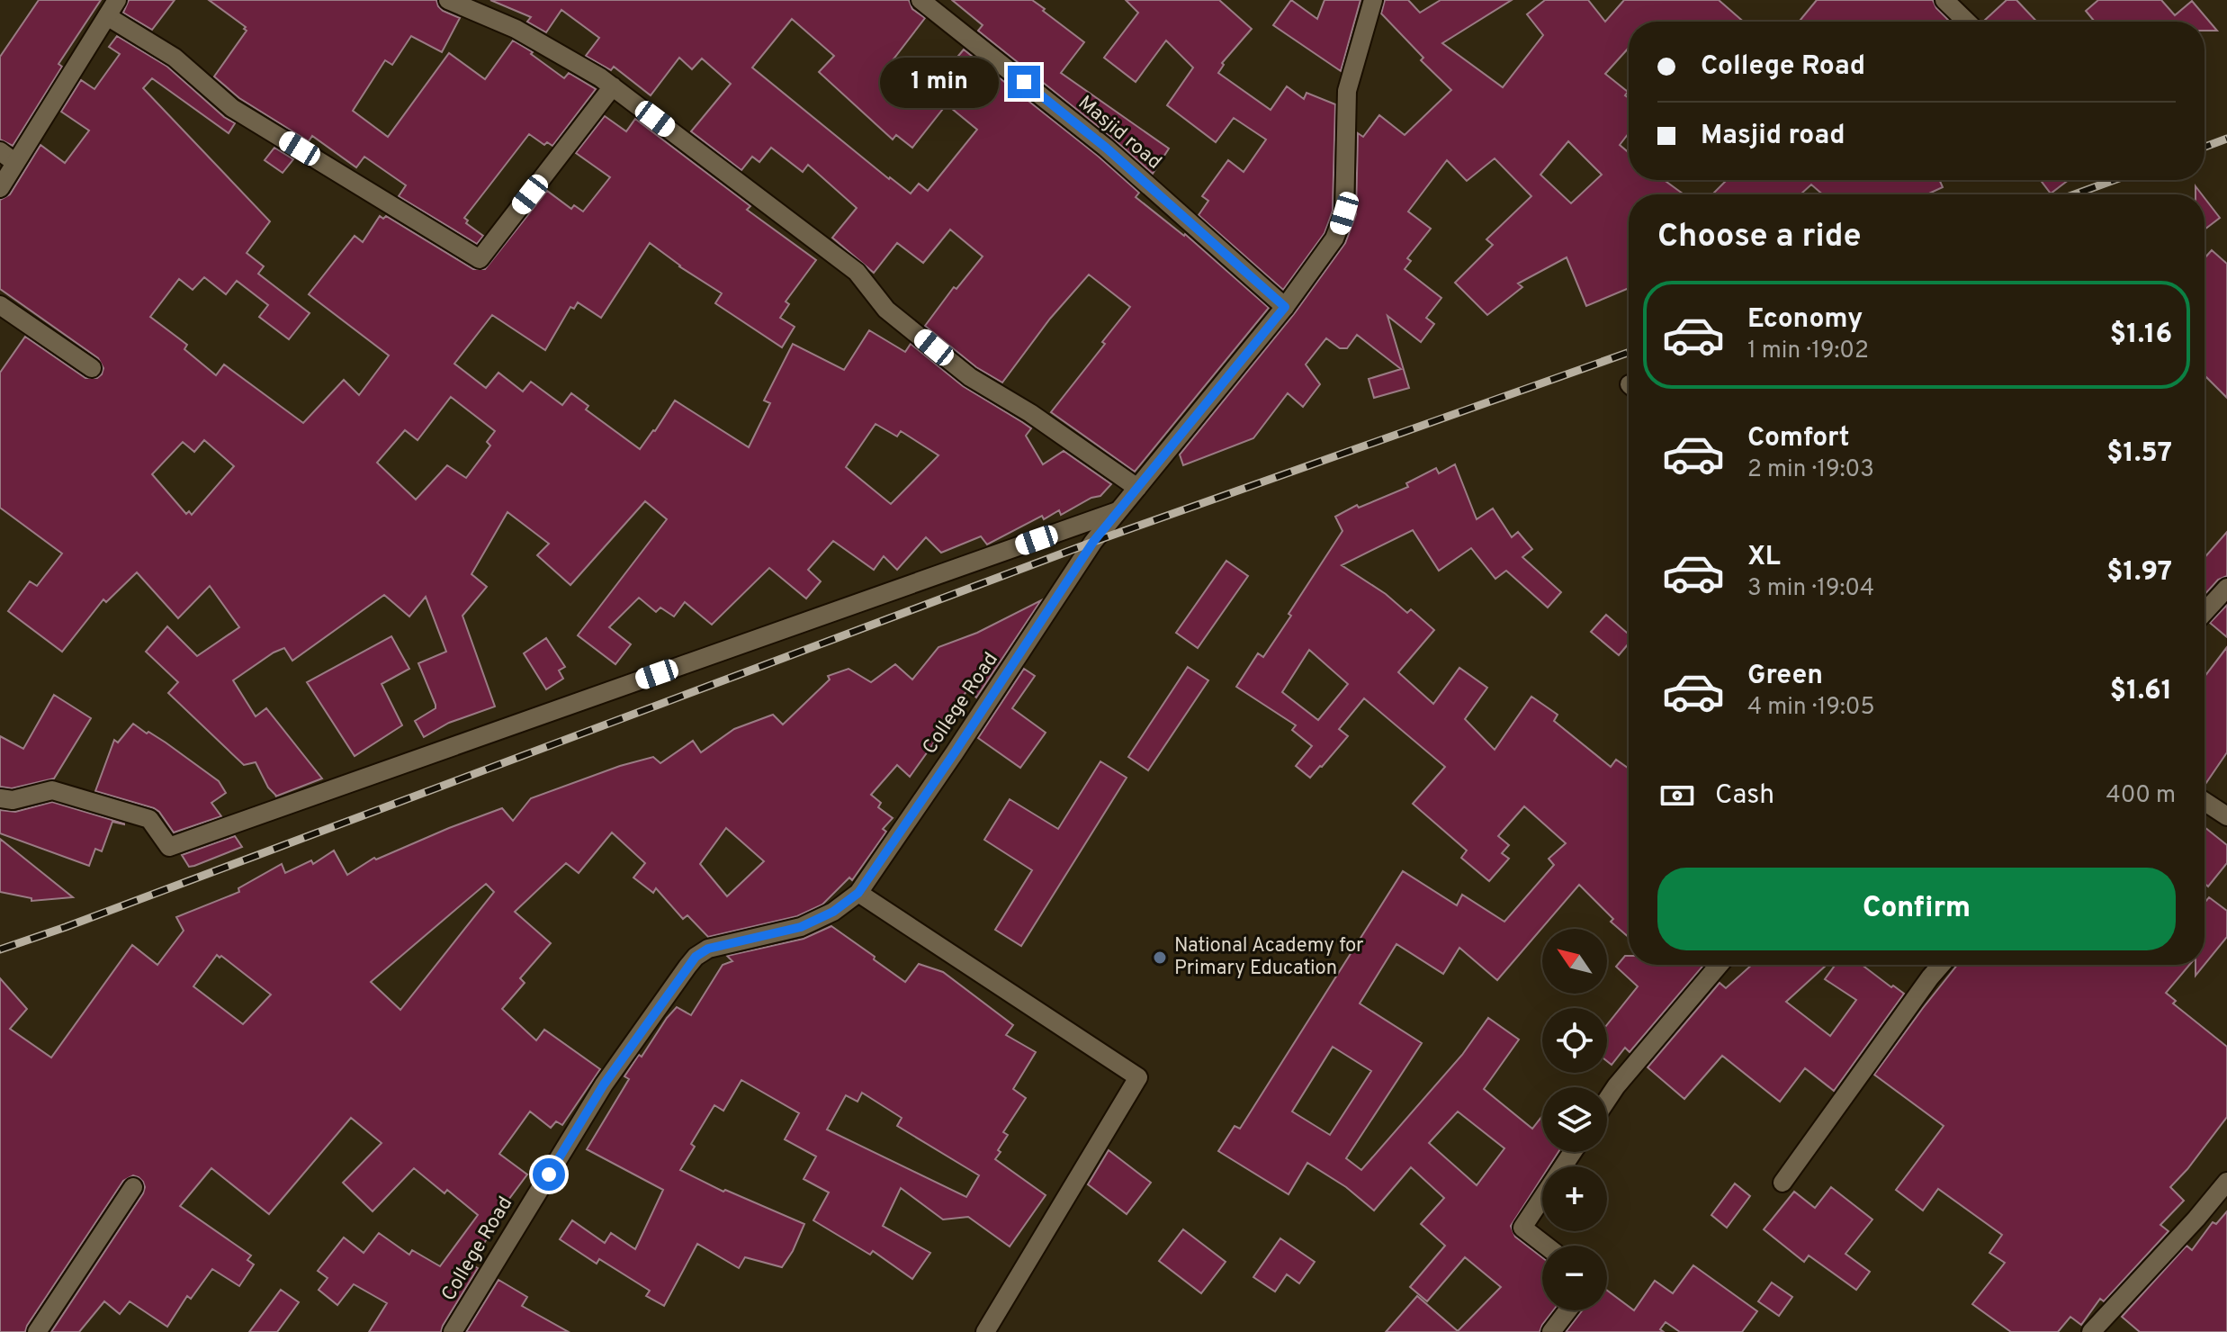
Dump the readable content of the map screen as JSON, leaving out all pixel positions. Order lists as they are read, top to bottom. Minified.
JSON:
{"streets":{"street":["Masjid road","College Road"]},"crossings":[["Masjid road","College Road"]],"places":["National Academy for Primary Education"],"north":"top left","page":{"banner":["College Road","Masjid road"],"bubble":"1 min","heading":"Choose a ride","list":[{"name":"Economy","note":"1 min · 19:02","value":"$1.16"},{"name":"Comfort","note":"2 min · 19:03","value":"$1.57"},{"name":"XL","note":"3 min · 19:04","value":"$1.97"},{"name":"Green","note":"4 min · 19:05","value":"$1.61"}],"pay":["Cash","400 m"],"buttons":"Confirm","map_buttons":["+","−"]}}
